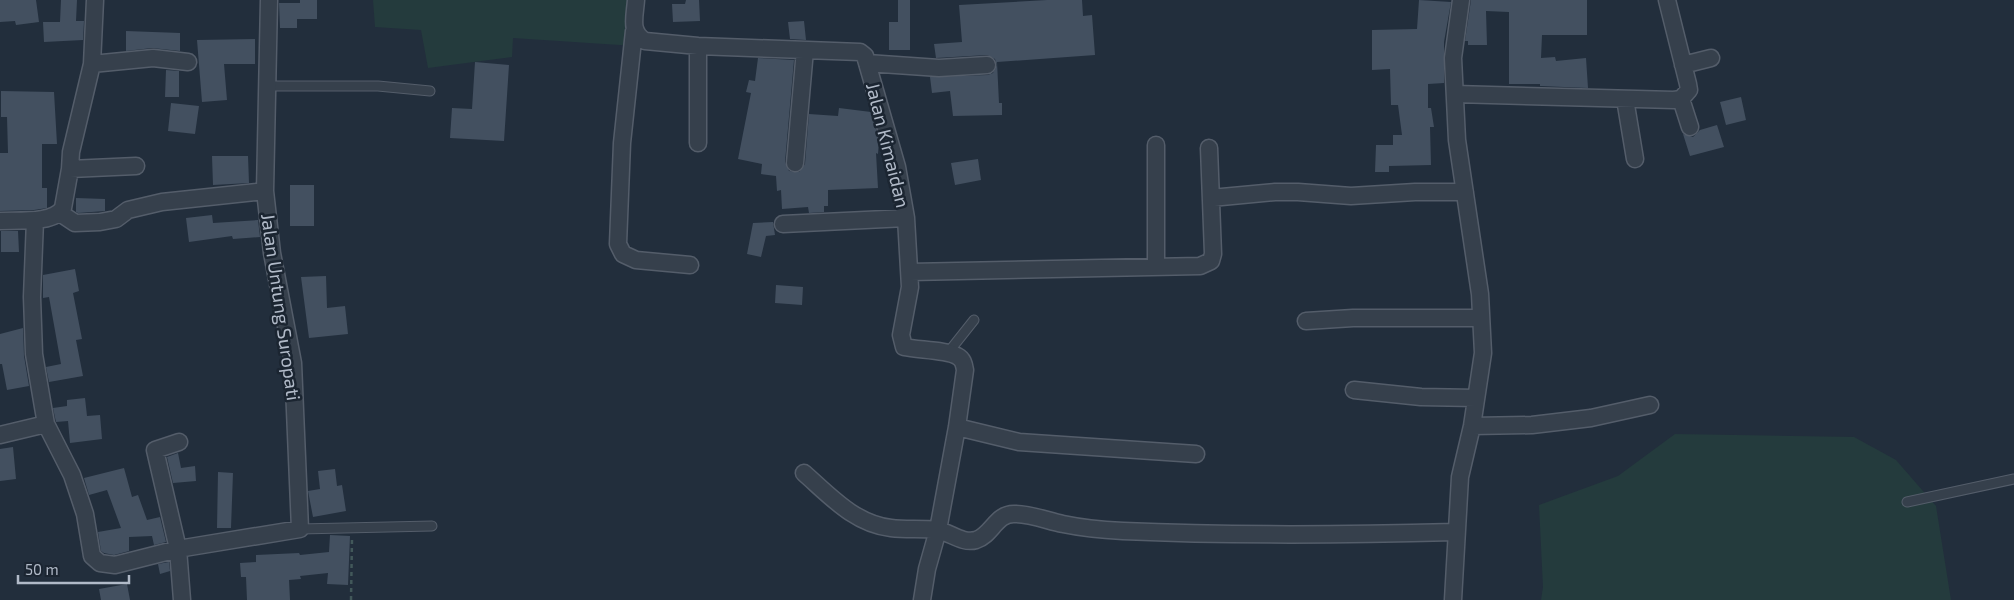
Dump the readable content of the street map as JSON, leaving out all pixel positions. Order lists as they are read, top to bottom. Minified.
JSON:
{"streets":{"street":["Jalan Kimaidan","Jalan Untung Suropati"]},"scale_bar":"50 m"}
